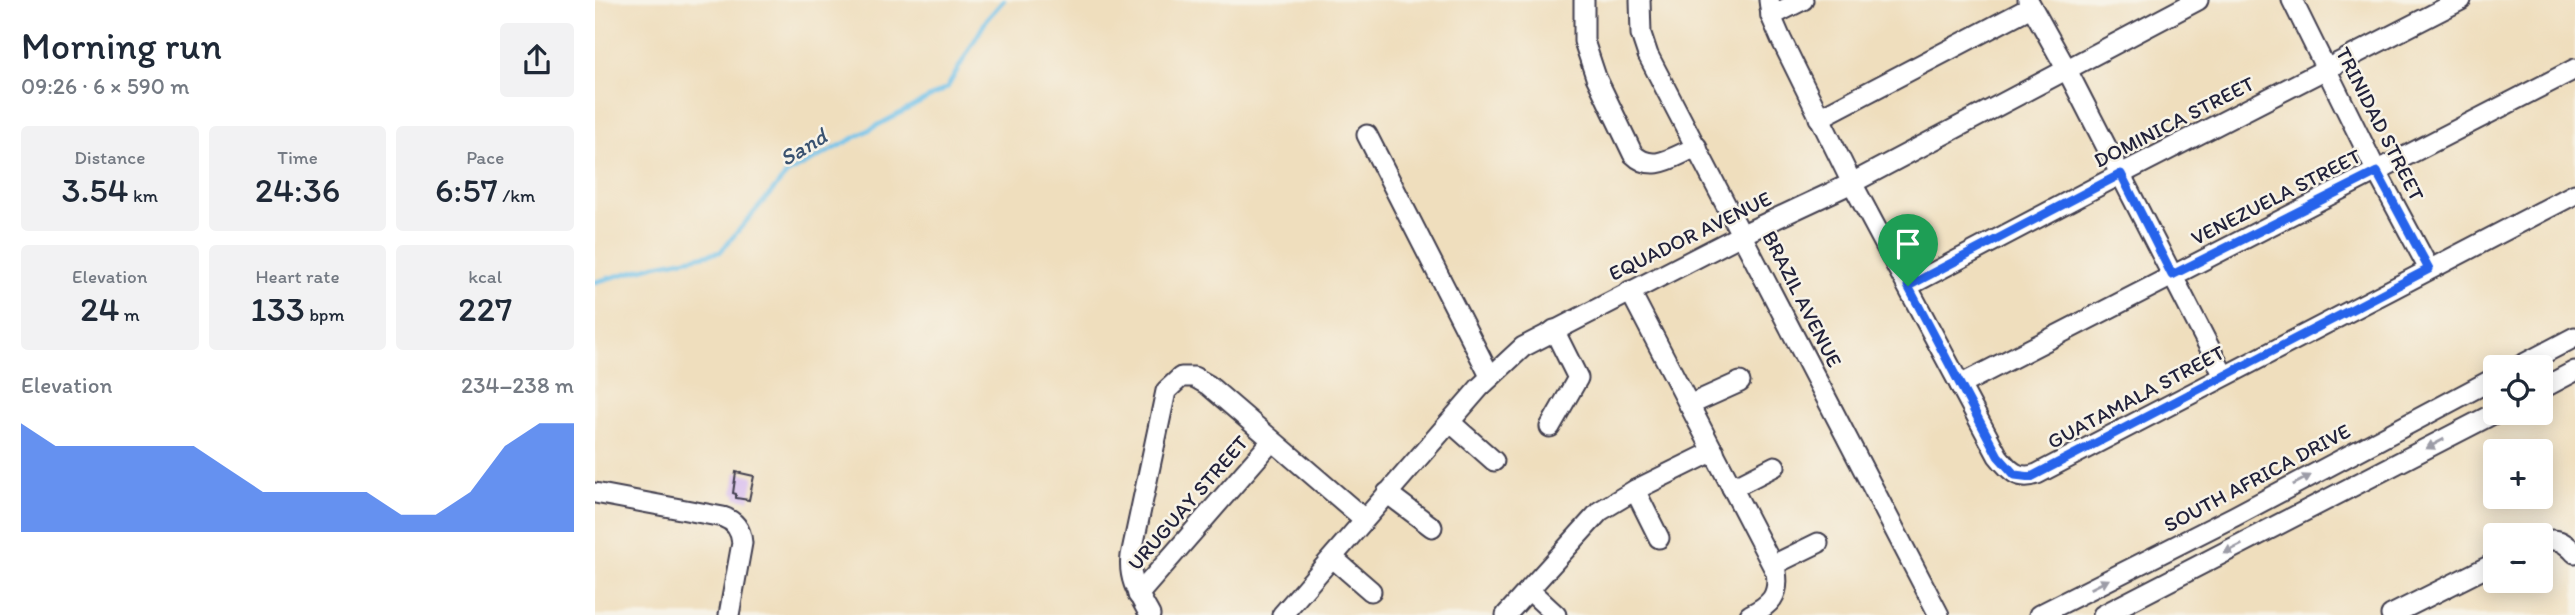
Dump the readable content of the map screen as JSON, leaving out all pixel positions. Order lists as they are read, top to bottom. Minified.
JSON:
{"streets":{"street":["DOMINICA STREET","TRINIDAD STREET","VENEZUELA STREET","EQUADOR AVENUE","BRAZIL AVENUE","GUATAMALA STREET","SOUTH AFRICA DRIVE","URUGUAY STREET"]},"crossings":[["DOMINICA STREET","TRINIDAD STREET"],["DOMINICA STREET","GUATAMALA STREET"],["TRINIDAD STREET","VENEZUELA STREET"],["TRINIDAD STREET","GUATAMALA STREET"],["VENEZUELA STREET","GUATAMALA STREET"],["EQUADOR AVENUE","BRAZIL AVENUE"],["EQUADOR AVENUE","GUATAMALA STREET"]],"water":["Sand"],"page":{"heading":["Morning run","09:26 · 6 × 590 m"],"stats":[["Distance","3.54 km"],["Time","24:36"],["Pace","6:57 /km"],["Elevation","24 m"],["Heart rate","133 bpm"],["kcal","227"]],"map_buttons":["+","−"],"chart":["Elevation","234–238 m"]}}
